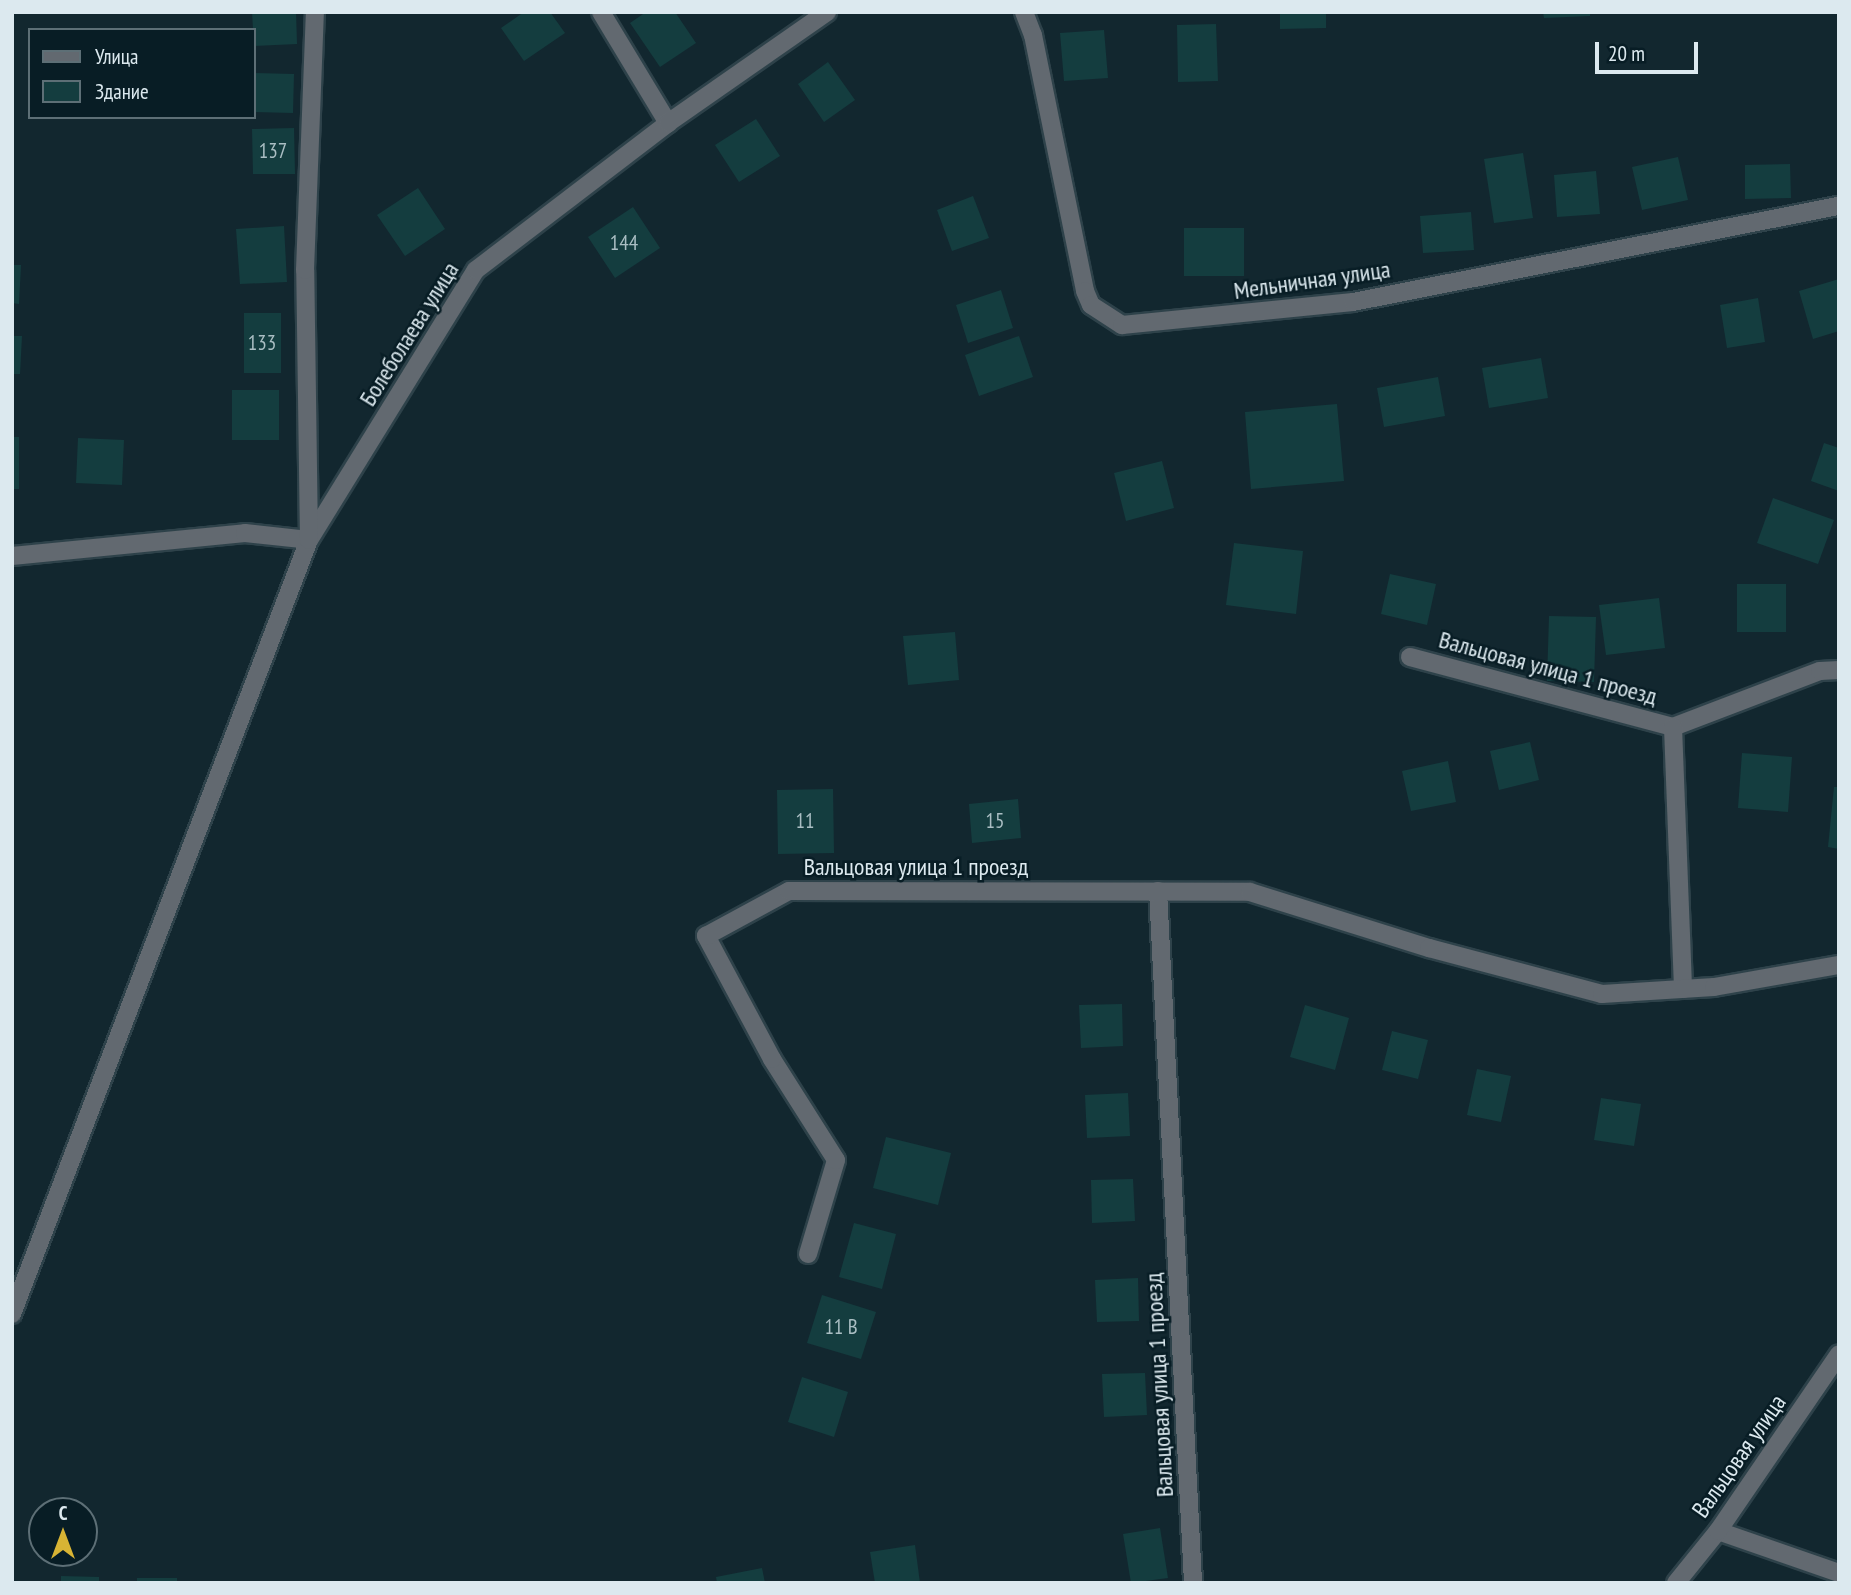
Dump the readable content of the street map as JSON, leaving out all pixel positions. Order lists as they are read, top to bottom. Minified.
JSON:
{"streets":{"street":["Мельничная улица","Болеболаева улица","Вальцовая улица 1 проезд","Вальцовая улица"]},"house_numbers":["137","144","133","11","15","11 В"],"legend":["Улица","Здание"],"scale_bar":"20 m","north":"top"}
